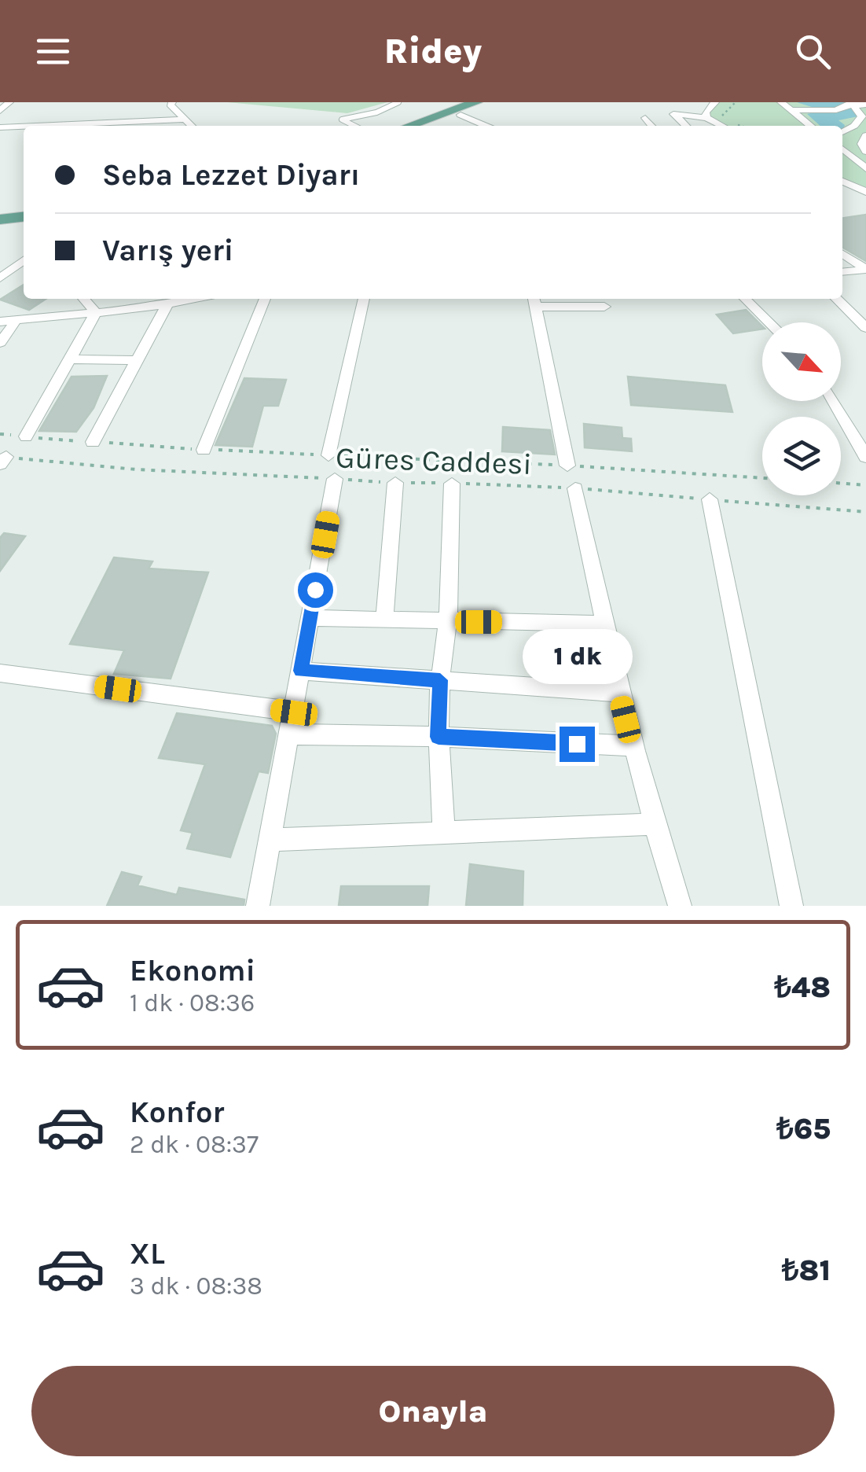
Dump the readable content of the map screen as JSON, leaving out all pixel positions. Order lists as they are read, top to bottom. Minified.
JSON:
{"streets":{"path":["Güres Caddesi"]},"north":"bottom right","page":{"header":"Ridey","banner":["Seba Lezzet Diyarı","Varış yeri"],"bubble":"1 dk","list":[{"name":"Ekonomi","note":"1 dk · 08:36","value":"₺48"},{"name":"Konfor","note":"2 dk · 08:37","value":"₺65"},{"name":"XL","note":"3 dk · 08:38","value":"₺81"}],"buttons":"Onayla"}}
